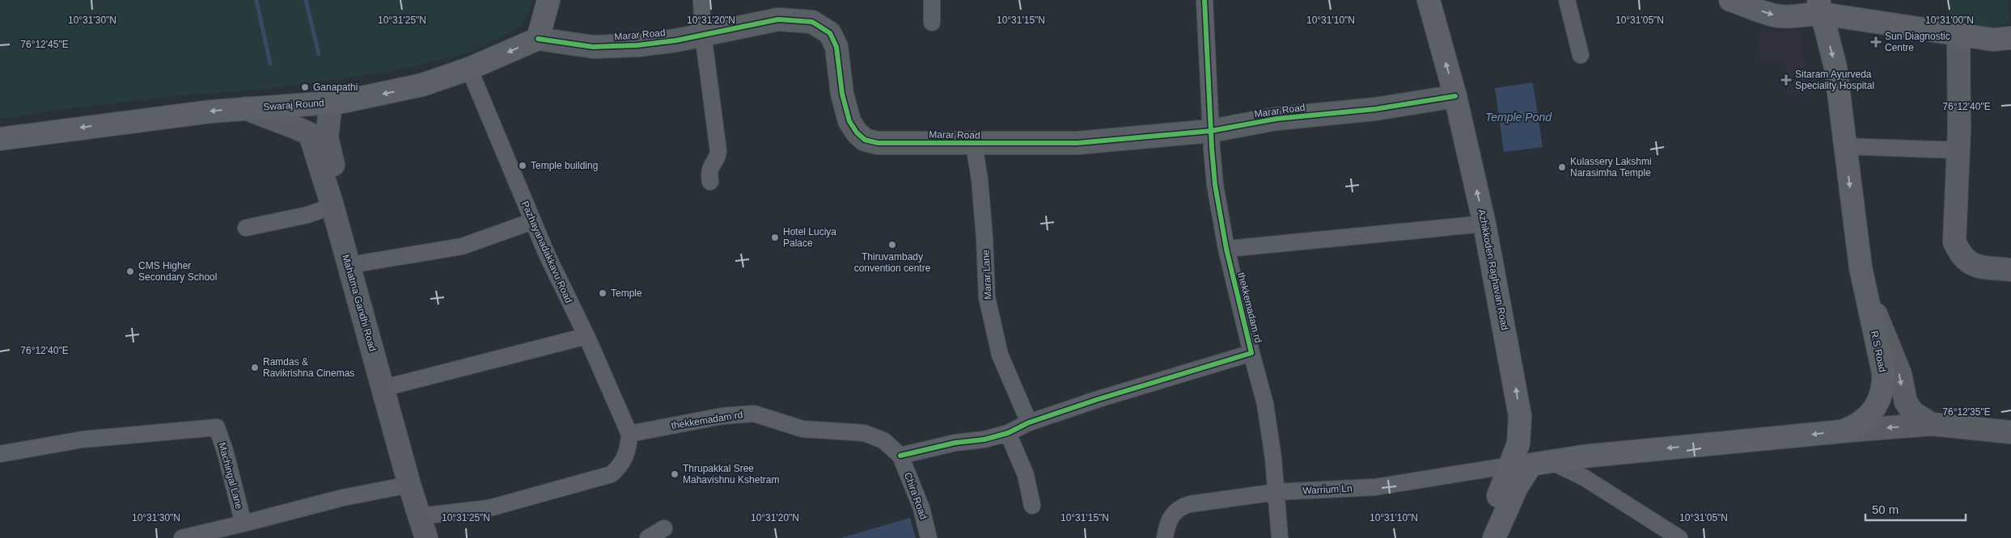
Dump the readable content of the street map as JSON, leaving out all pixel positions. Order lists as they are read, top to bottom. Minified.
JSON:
{"streets":{"main road":["Swaraj Round","Azhikkoden Raghavan Road","R.S Road"],"street":["Marar Road","Pazhayanadakkavu Road","Marar Lane","Mahatma Gandhi Road","thekkemadam rd","Machingal Lane","Warrium Ln","Chira Road"]},"crossings":[["Marar Road","Swaraj Round"],["Marar Road","Azhikkoden Raghavan Road"],["Marar Road","Marar Lane"],["Marar Road","thekkemadam rd"],["Swaraj Round","Pazhayanadakkavu Road"],["Swaraj Round","Mahatma Gandhi Road"],["Pazhayanadakkavu Road","thekkemadam rd"],["Azhikkoden Raghavan Road","R.S Road"],["Azhikkoden Raghavan Road","Warrium Ln"],["Marar Lane","thekkemadam rd"],["Mahatma Gandhi Road","Machingal Lane"],["thekkemadam rd","Chira Road"],["R.S Road","Warrium Ln"]],"one_way":["Swaraj Round","Azhikkoden Raghavan Road"],"water":["Temple Pond"],"places":{"health":["Sun Diagnostic Centre","Sitaram Ayurveda Speciality Hospital"],"other":["Ganapathi","Temple building","Kulassery Lakshmi Narasimha Temple","Hotel Luciya Palace","Thiruvambady convention centre","CMS Higher Secondary School","Temple","Ramdas & Ravikrishna Cinemas","Thrupakkal Sree Mahavishnu Kshetram"]},"scale_bar":"50 m","coordinates":["10°31'30\"N","10°31'25\"N","10°31'20\"N","10°31'15\"N","10°31'10\"N","10°31'05\"N","10°31'00\"N","76°12'45\"E","76°12'40\"E","76°12'35\"E"]}
